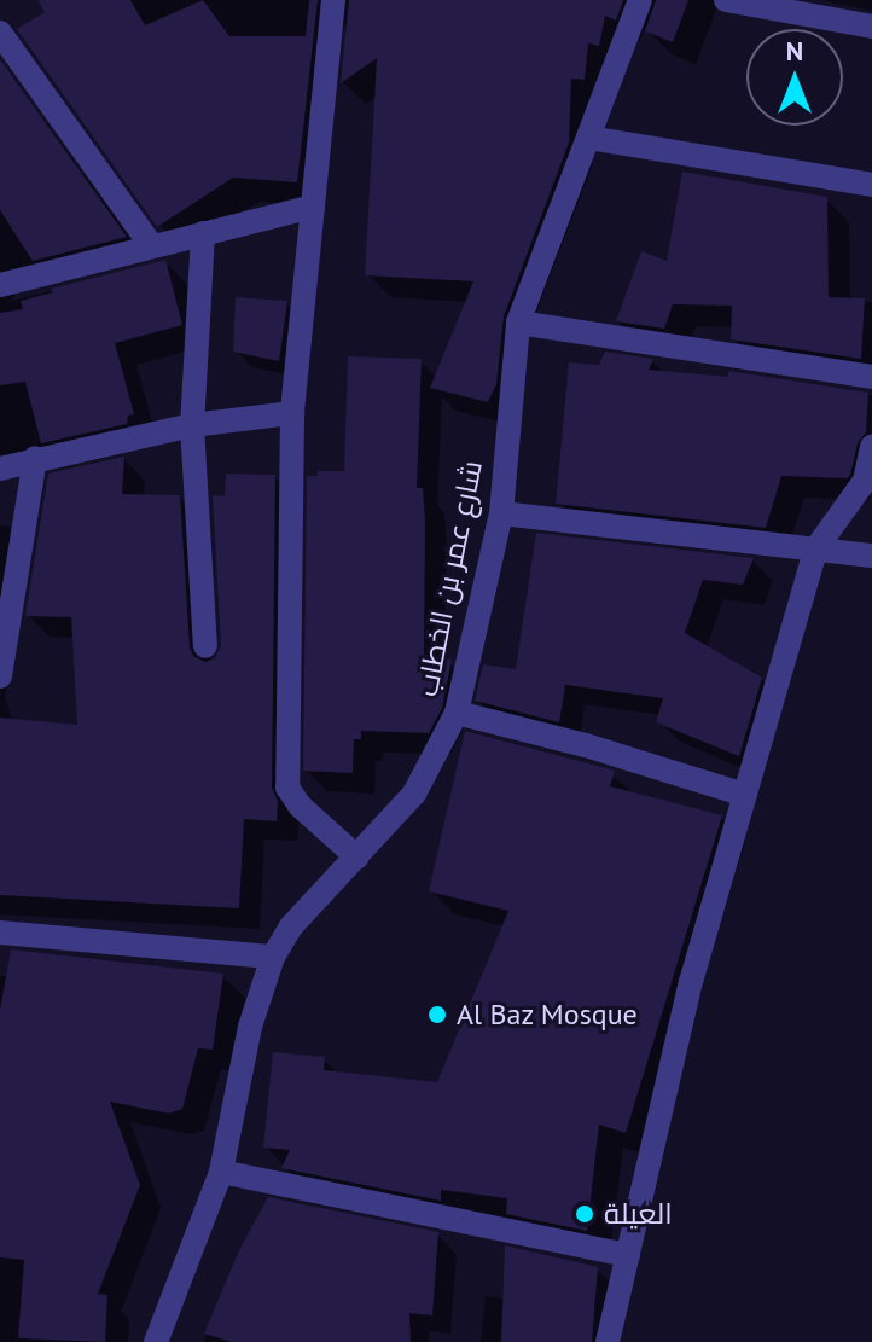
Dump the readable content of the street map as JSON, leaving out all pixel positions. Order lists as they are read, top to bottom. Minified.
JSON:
{"streets":{"street":["شارع عمر بن الخطاب"]},"places":["Al Baz Mosque","العيلة"],"north":"top"}
